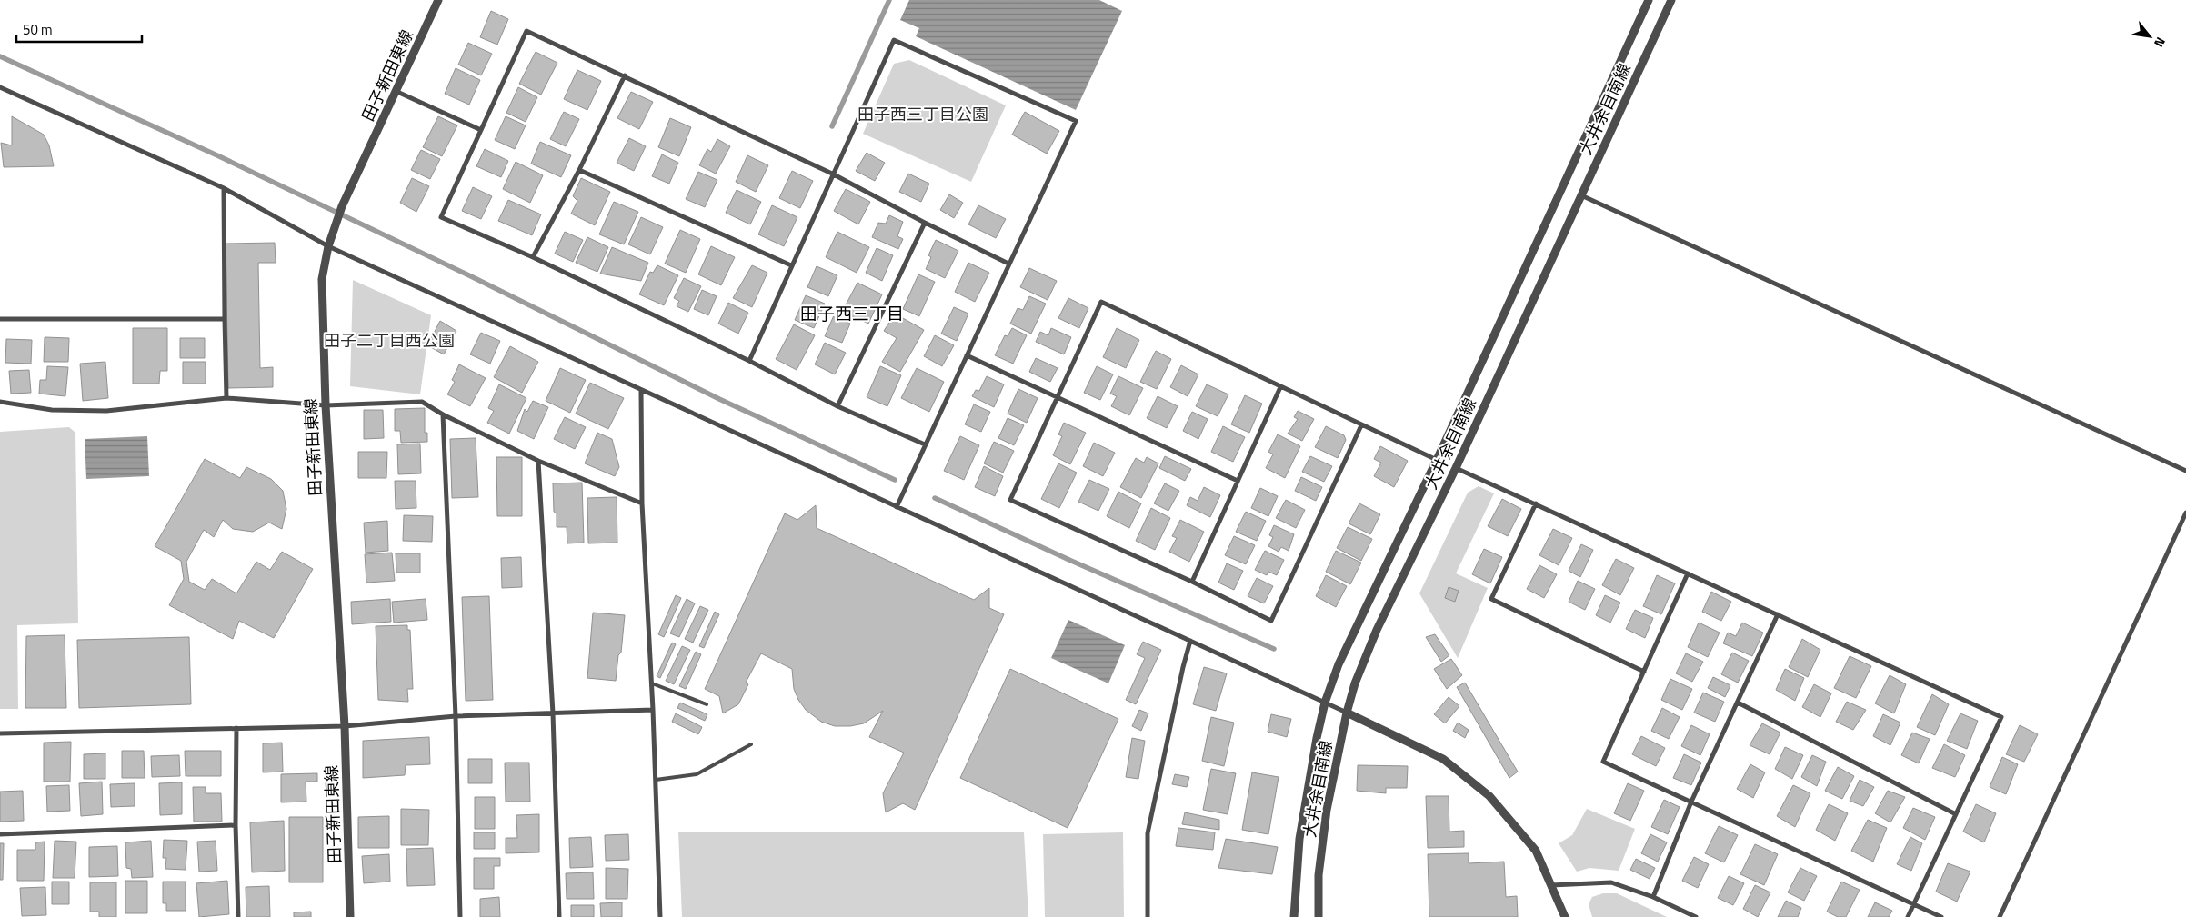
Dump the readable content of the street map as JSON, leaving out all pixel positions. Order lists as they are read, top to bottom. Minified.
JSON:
{"streets":{"street":["田子新田東線","大井余目南線"]},"districts":["田子西三丁目"],"parks":["田子西三丁目公園","田子二丁目西公園"],"scale_bar":"50 m","north":"bottom right"}
